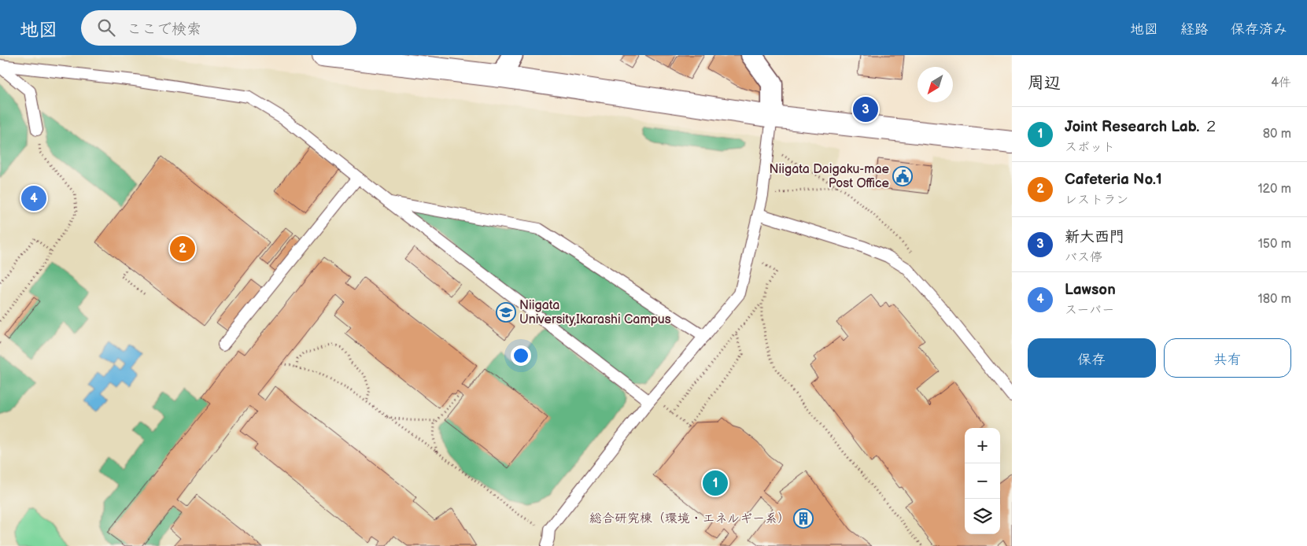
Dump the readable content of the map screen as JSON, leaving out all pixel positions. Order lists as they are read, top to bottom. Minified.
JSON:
{"places":{"public building":["Niigata Daigaku-mae Post Office"],"school or university":["Niigata University,Ikarashi Campus"],"building":["総合研究棟（環境・エネルギー系）"]},"north":"bottom left","page":{"header":"地図","search":"ここで検索","nav":["地図","経路","保存済み"],"heading":["周辺","4件"],"pins":["3","4","2","1"],"list":[{"mark":"1","name":"Joint Research Lab. ２","note":"スポット","value":"80 m"},{"mark":"2","name":"Cafeteria No.1","note":"レストラン","value":"120 m"},{"mark":"3","name":"新大西門","note":"バス停","value":"150 m"},{"mark":"4","name":"Lawson","note":"スーパー","value":"180 m"}],"buttons":["保存","共有"],"map_buttons":["+","−"]}}
